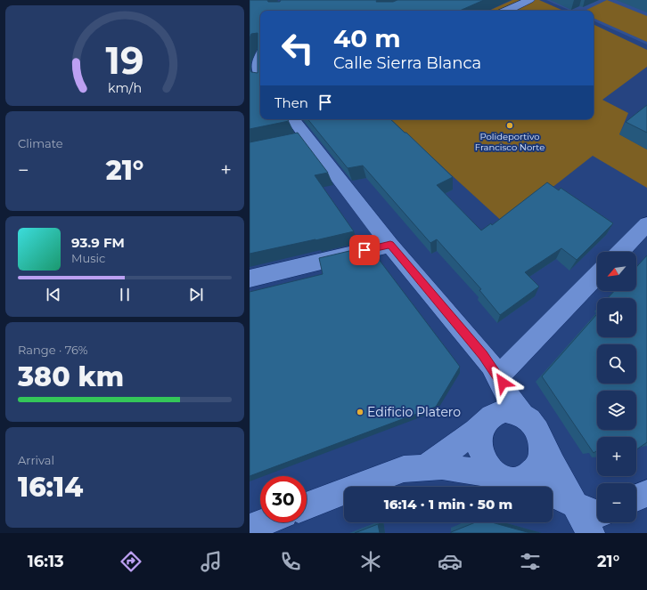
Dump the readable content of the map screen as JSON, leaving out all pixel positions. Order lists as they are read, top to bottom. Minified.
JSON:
{"places":["Polideportivo Francisco Norte","Edificio Platero"],"north":"bottom left","page":{"turn":["40 m","Calle Sierra Blanca"],"then":"Then","tile":["Climate",["Range · 76%","380 km"],["Arrival","16:14"]],"heat":["−","21°","+"],"song":["93.9 FM","Music"],"map_buttons":["+","−"],"limit":"30","trip":"16:14 · 1 min · 50 m","tabs":["16:13","21°"],"gauge":["19","km/h"]}}
